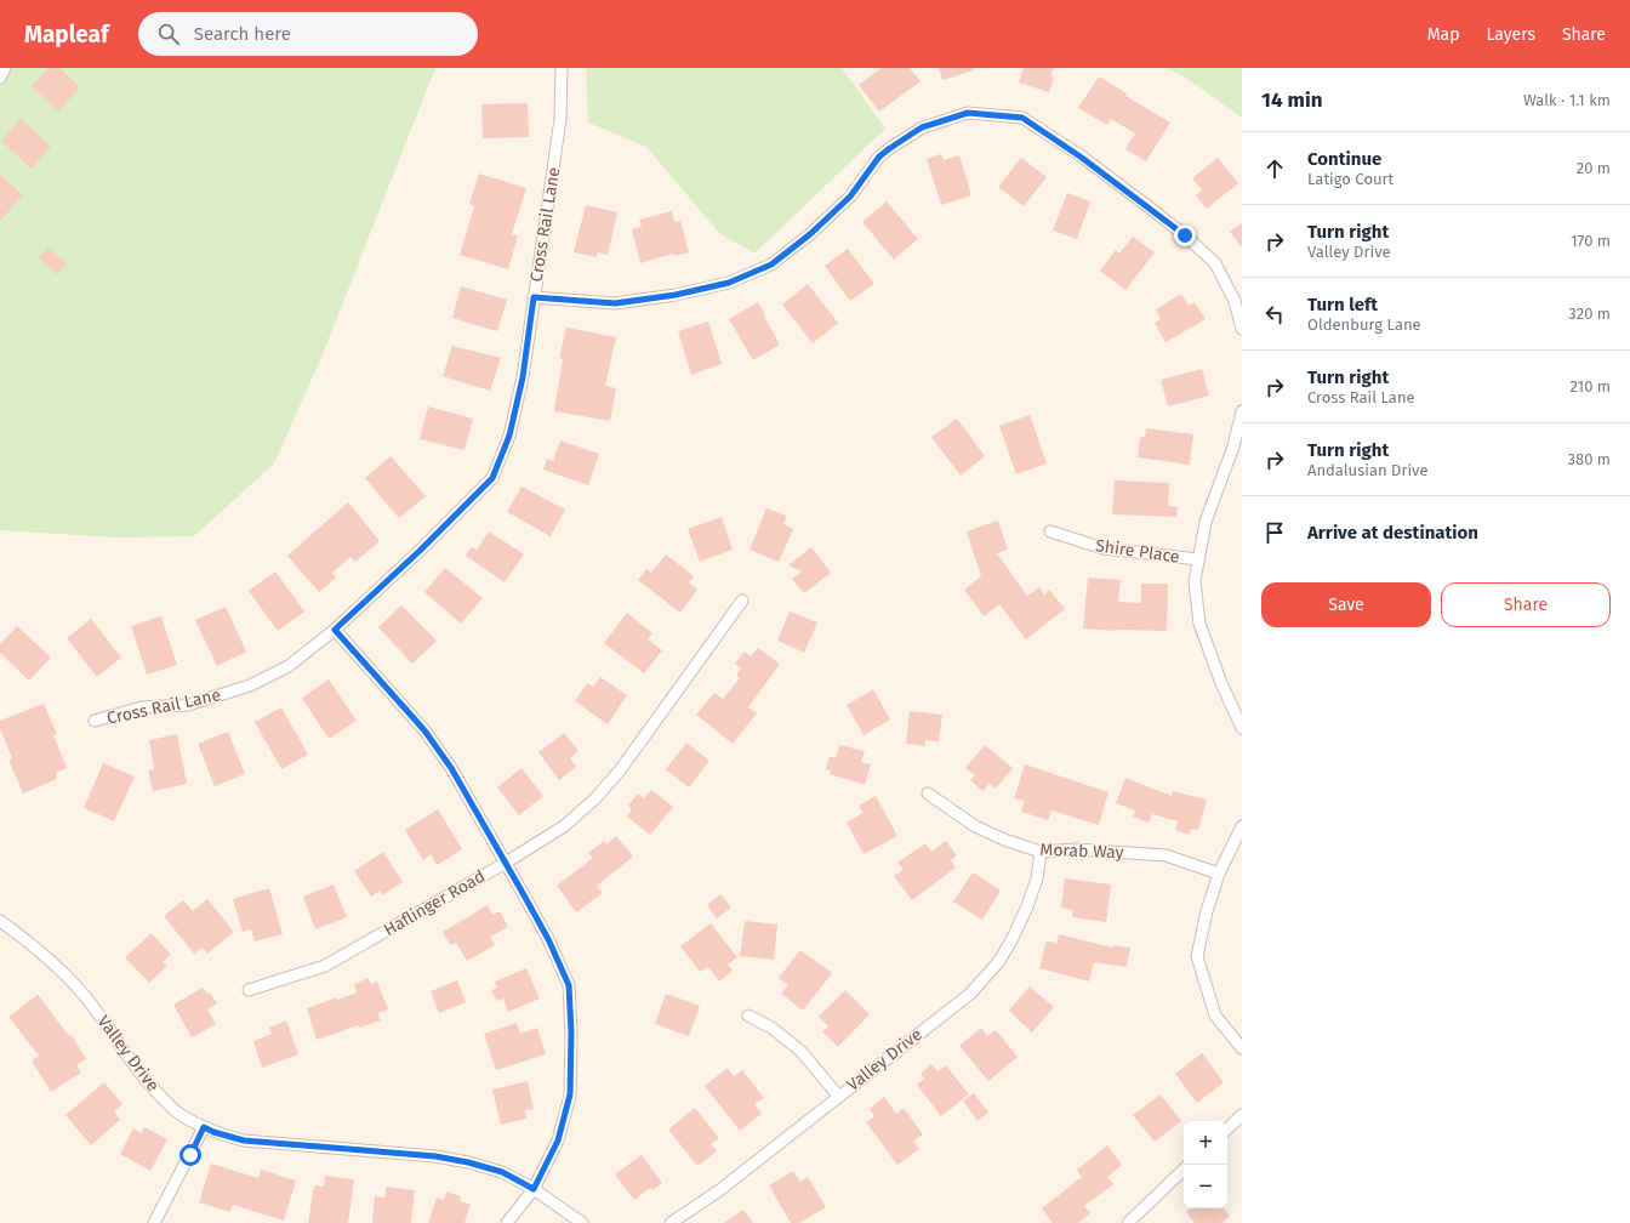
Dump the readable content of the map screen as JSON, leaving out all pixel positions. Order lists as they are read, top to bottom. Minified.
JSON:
{"streets":{"street":["Cross Rail Lane","Shire Place","Morab Way","Haflinger Road","Valley Drive"]},"crossings":[["Morab Way","Valley Drive"]],"page":{"header":"Mapleaf","search":"Search here","nav":["Map","Layers","Share"],"heading":["14 min","Walk · 1.1 km"],"list":[["Continue","Latigo Court","20 m"],["Turn right","Valley Drive","170 m"],["Turn left","Oldenburg Lane","320 m"],["Turn right","Cross Rail Lane","210 m"],["Turn right","Andalusian Drive","380 m"],"Arrive at destination"],"buttons":["Save","Share"],"map_buttons":["+","−"]}}
